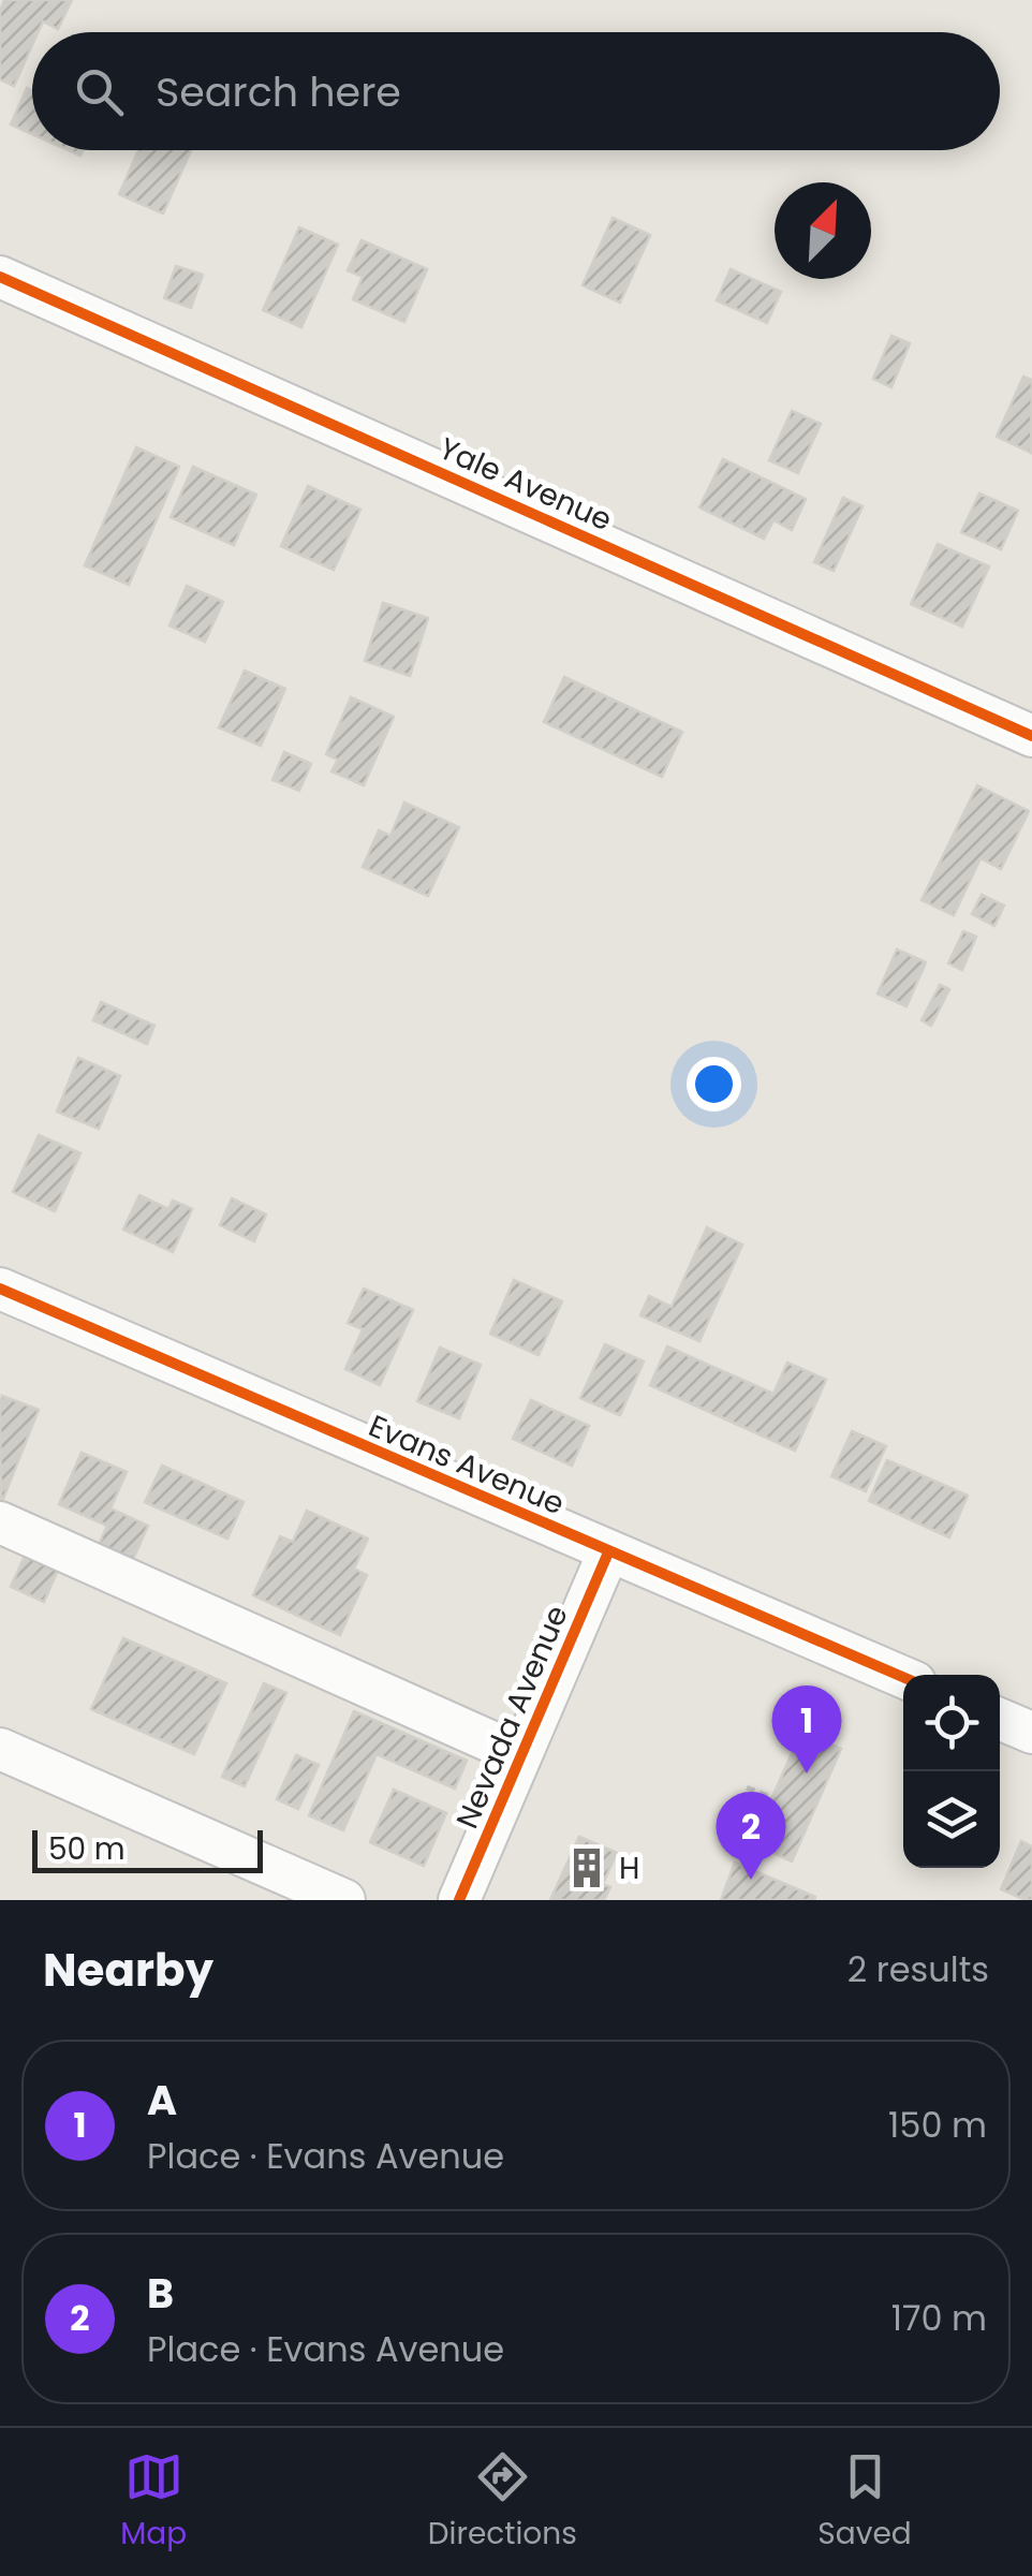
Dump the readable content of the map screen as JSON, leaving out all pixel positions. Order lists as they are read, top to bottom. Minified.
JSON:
{"streets":{"street":["Yale Avenue","Evans Avenue","Nevada Avenue"]},"crossings":[["Evans Avenue","Nevada Avenue"]],"places":{"building":["H"]},"scale_bar":"50 m","north":"top right","page":{"search":"Search here","pins":["1","2"],"scale":"50 m","heading":["Nearby","2 results"],"list":[{"mark":"1","name":"A","note":"Place · Evans Avenue","value":"150 m"},{"mark":"2","name":"B","note":"Place · Evans Avenue","value":"170 m"}],"nav":["Map","Directions","Saved"]}}
